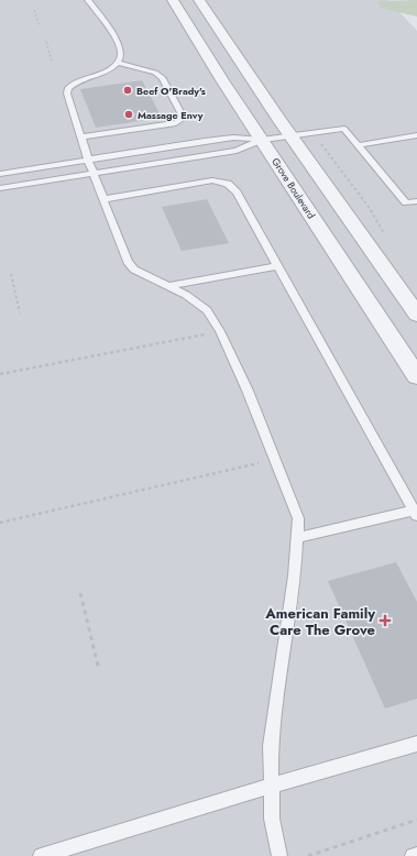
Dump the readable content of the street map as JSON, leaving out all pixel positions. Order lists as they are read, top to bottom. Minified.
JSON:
{"streets":{"street":["Grove Boulevard"]},"places":{"other":["Beef O'Brady's","Massage Envy"],"health":["American Family Care The Grove"]}}
